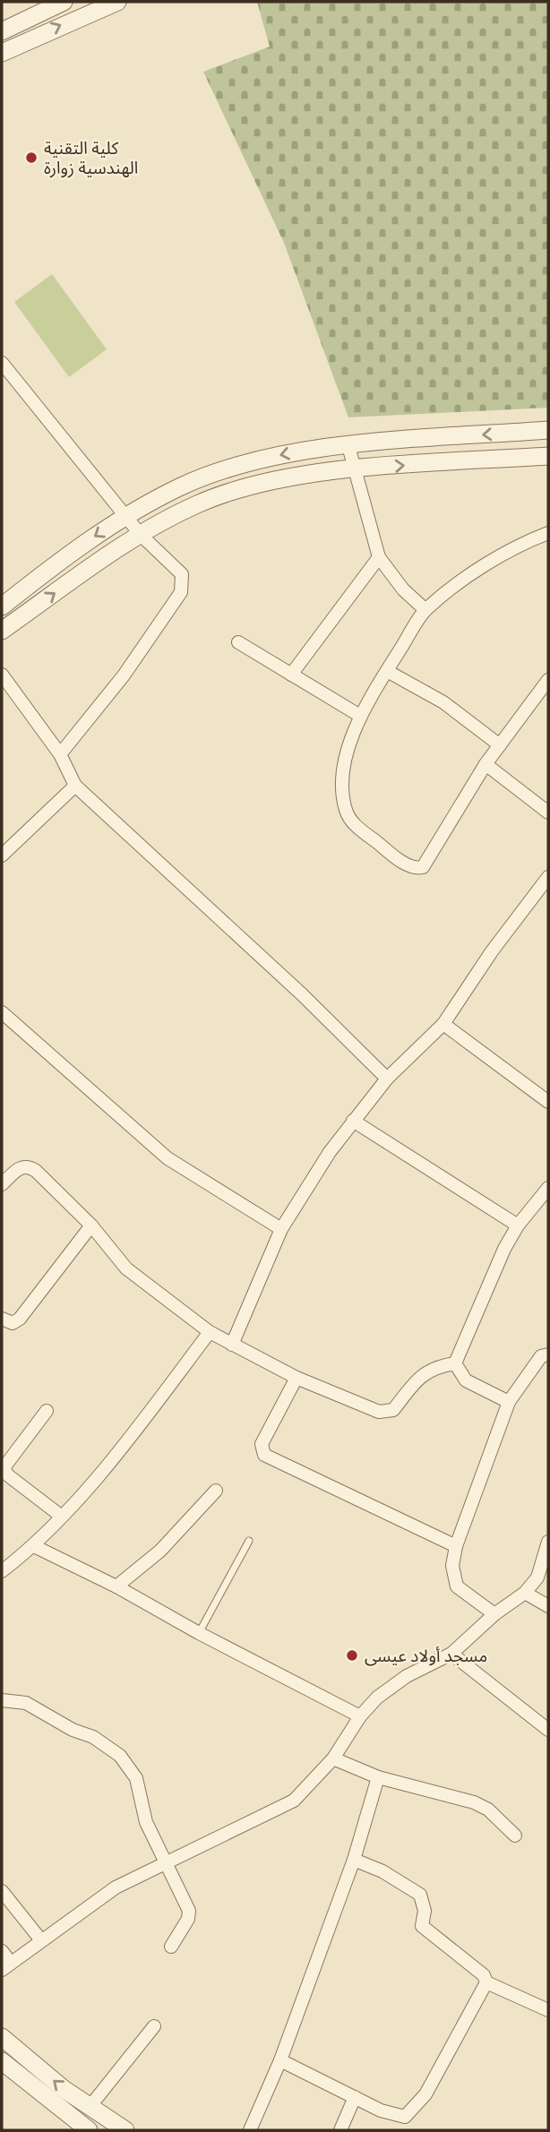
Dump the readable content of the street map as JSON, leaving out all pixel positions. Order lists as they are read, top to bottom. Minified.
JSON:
{"places":["كلية التقنية الهندسية زوارة","مسجد أولاد عيسى"]}
